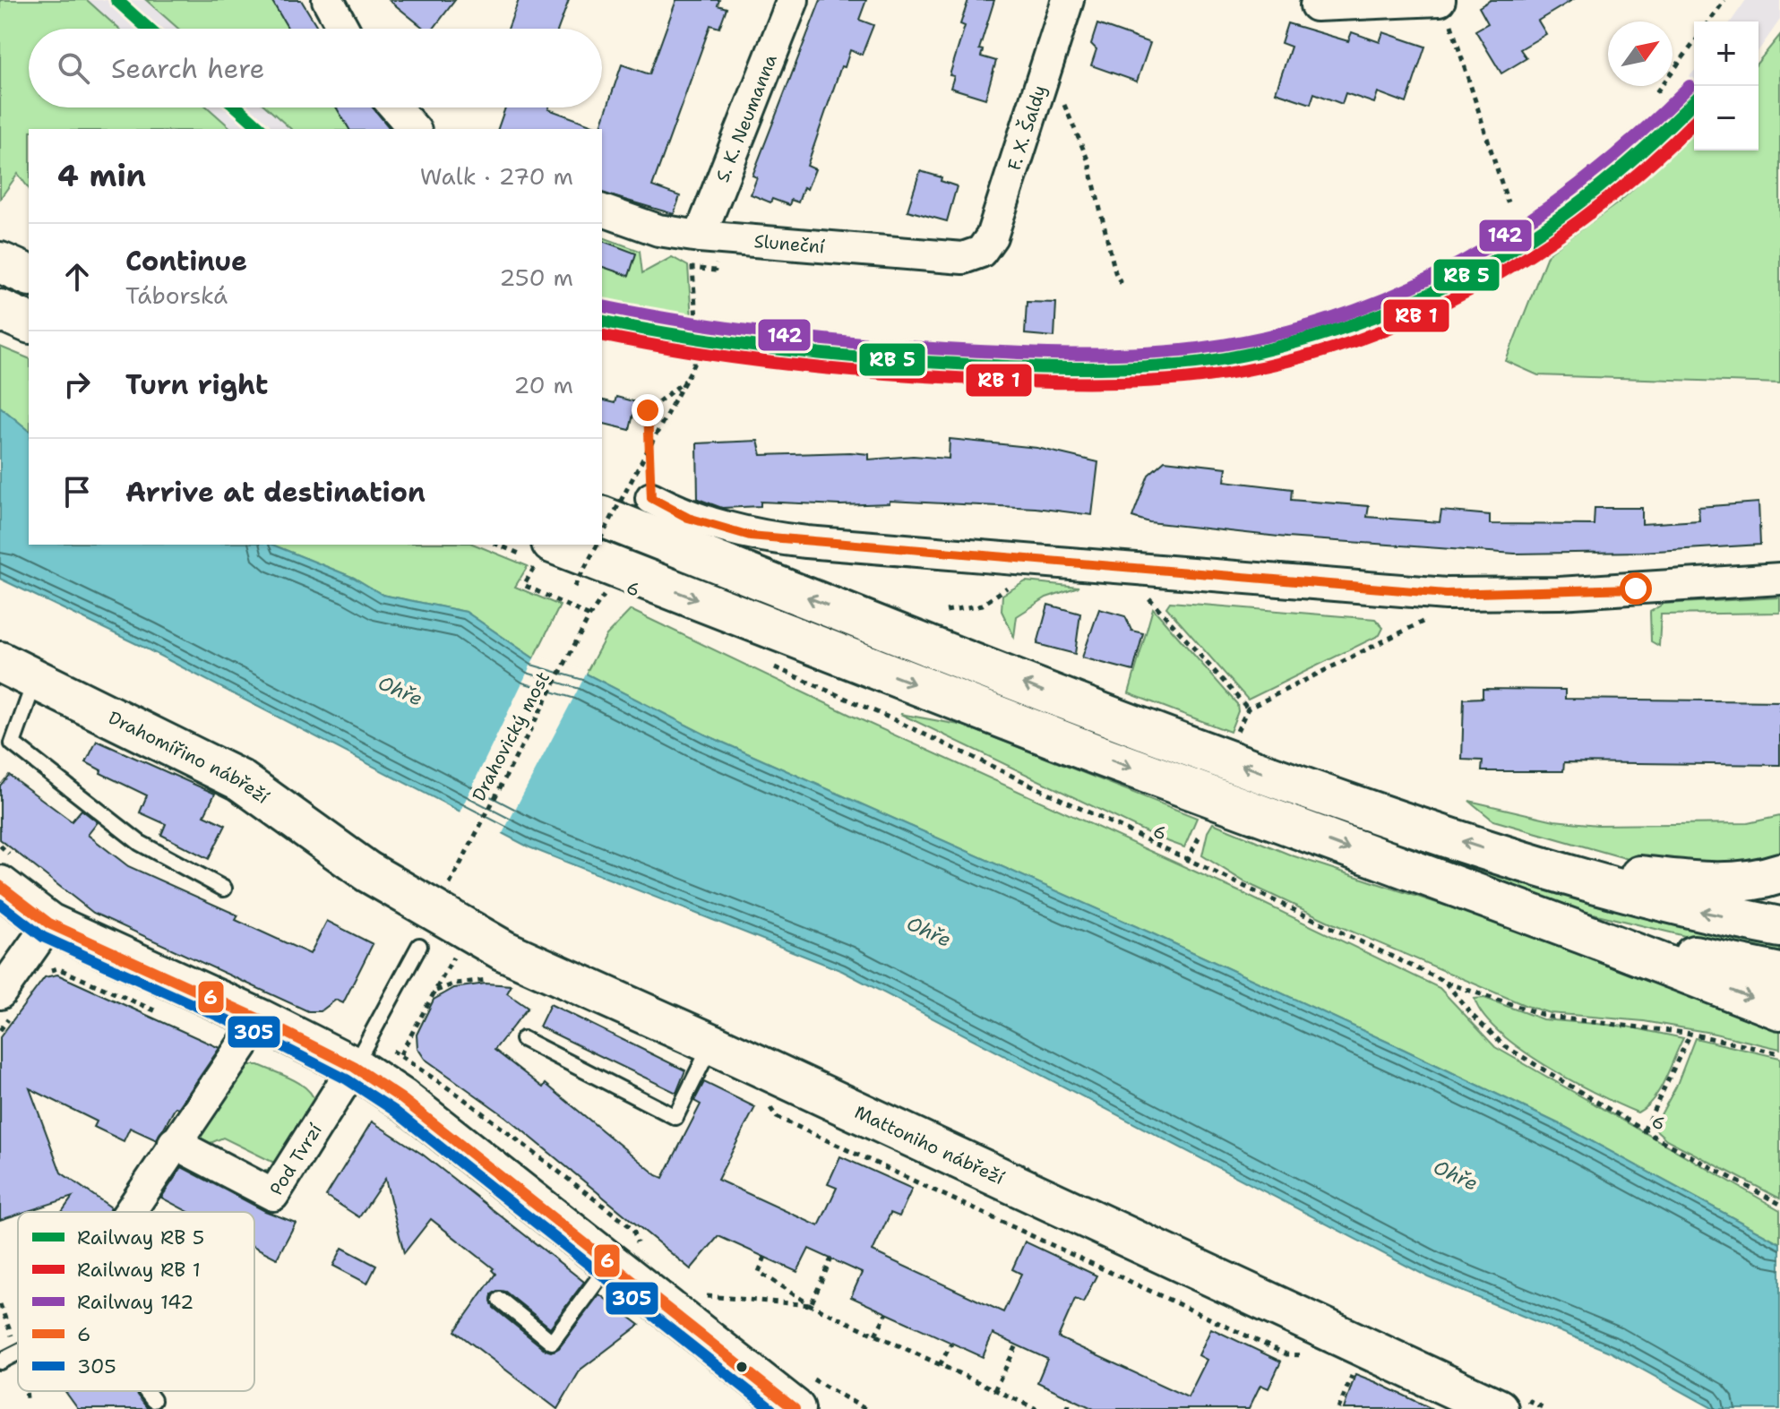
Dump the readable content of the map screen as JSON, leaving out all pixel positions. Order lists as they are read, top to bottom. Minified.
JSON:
{"streets":{"main road":["6","Drahomířino nábřeží","Mattoniho nábřeží"],"street":["S. K. Neumanna","F. X. Šaldy","Sluneční","Pod Tvrzí"],"path":["Drahovický most"]},"crossings":[["S. K. Neumanna","Sluneční"],["F. X. Šaldy","Sluneční"],["6","Drahovický most"],["Drahomířino nábřeží","Mattoniho nábřeží"]],"water":["Ohře"],"lines":["rail line 142","transit line 6","transit line 305"],"legend":["Railway RB 5","Railway RB 1","Railway 142","6","305"],"north":"top right","page":{"map_buttons":["+","−"],"search":"Search here","heading":["4 min","Walk · 270 m"],"list":[["Continue","Táborská","250 m"],["Turn right","20 m"],"Arrive at destination"]}}
